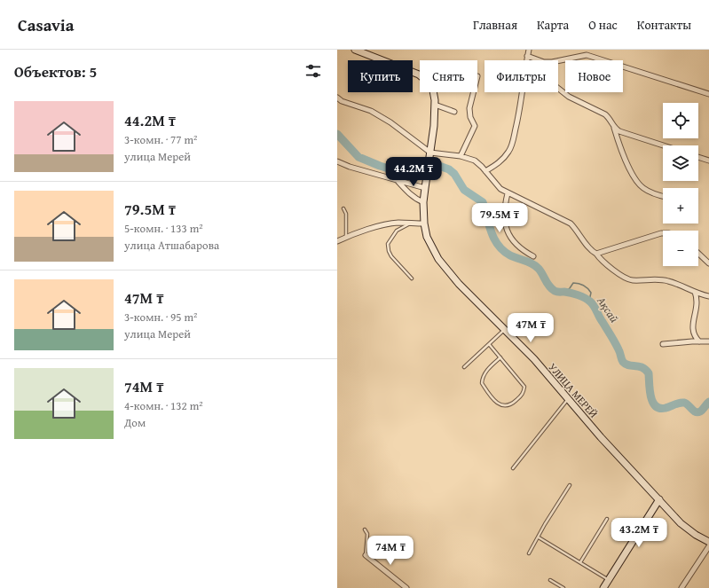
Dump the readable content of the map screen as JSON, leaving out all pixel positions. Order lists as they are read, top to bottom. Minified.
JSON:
{"streets":{"main road":["УЛИЦА МЕРЕЙ"]},"water":["Ақсай"],"page":{"header":"Casavia","nav":["Главная","Карта","О нас","Контакты"],"heading":"Объектов: 5","chip":["Купить","Снять","Фильтры","Новое"],"list":[{"name":"44.2M ₸","note":"3-комн. · 77 m² · улица Мерей"},{"name":"79.5M ₸","note":"5-комн. · 133 m² · улица Атшабарова"},{"name":"47M ₸","note":"3-комн. · 95 m² · улица Мерей"},{"name":"74M ₸","note":"4-комн. · 132 m² · Дом"}],"map_buttons":["+","−"],"price":["44.2M ₸","79.5M ₸","47M ₸","43.2M ₸","74M ₸"]}}
